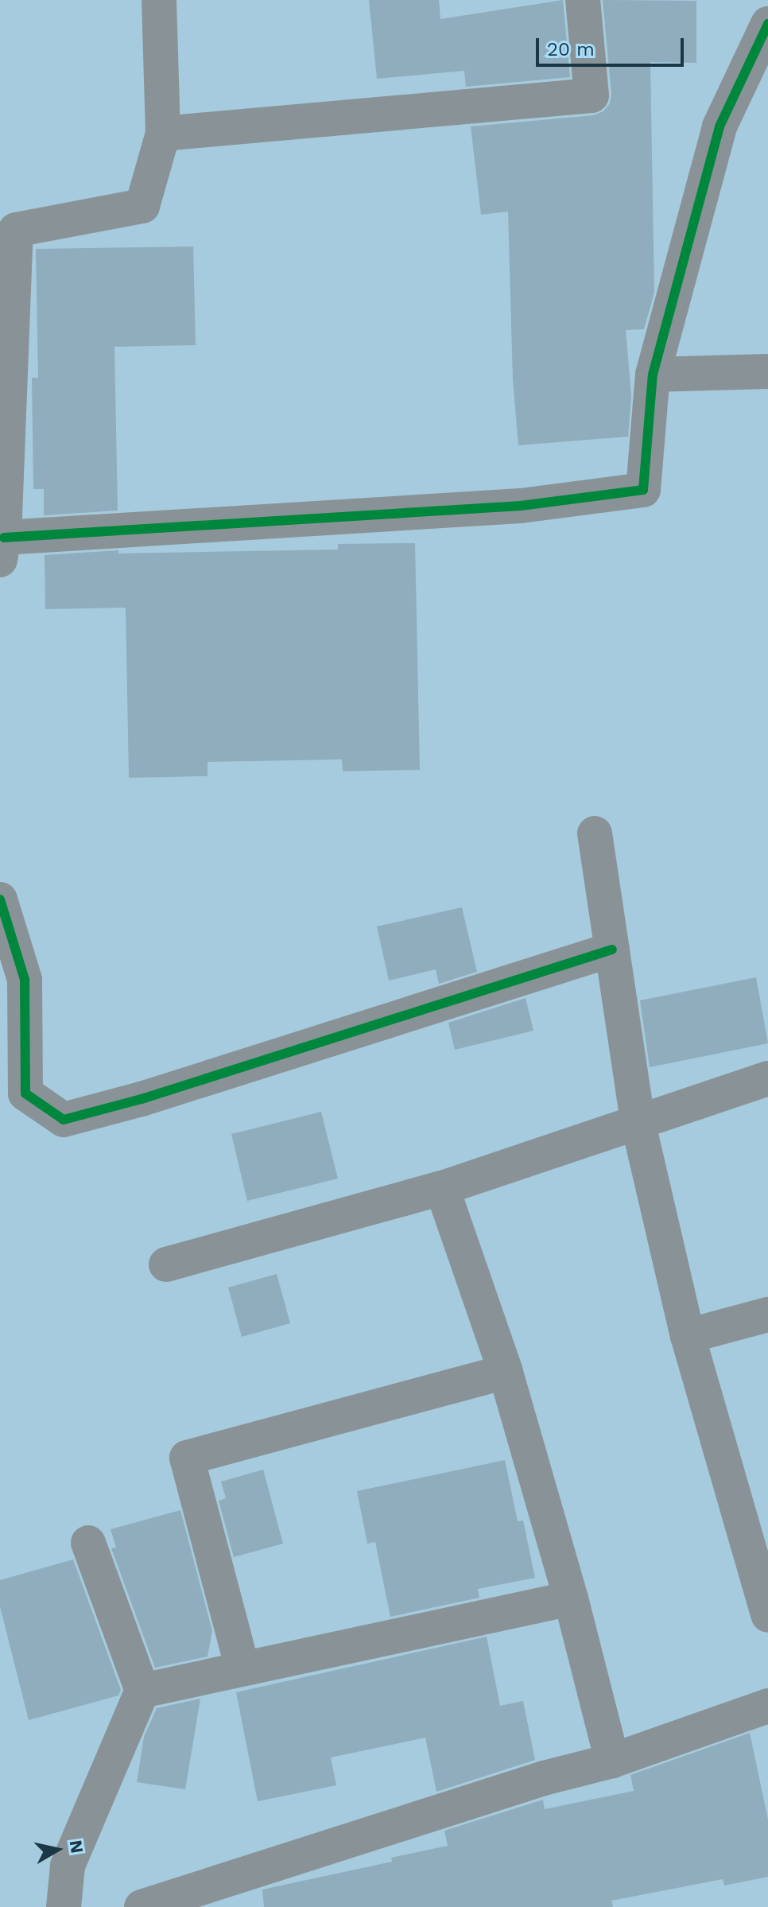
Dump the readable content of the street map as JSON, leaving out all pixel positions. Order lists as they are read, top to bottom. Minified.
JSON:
{"scale_bar":"20 m","north":"right"}
